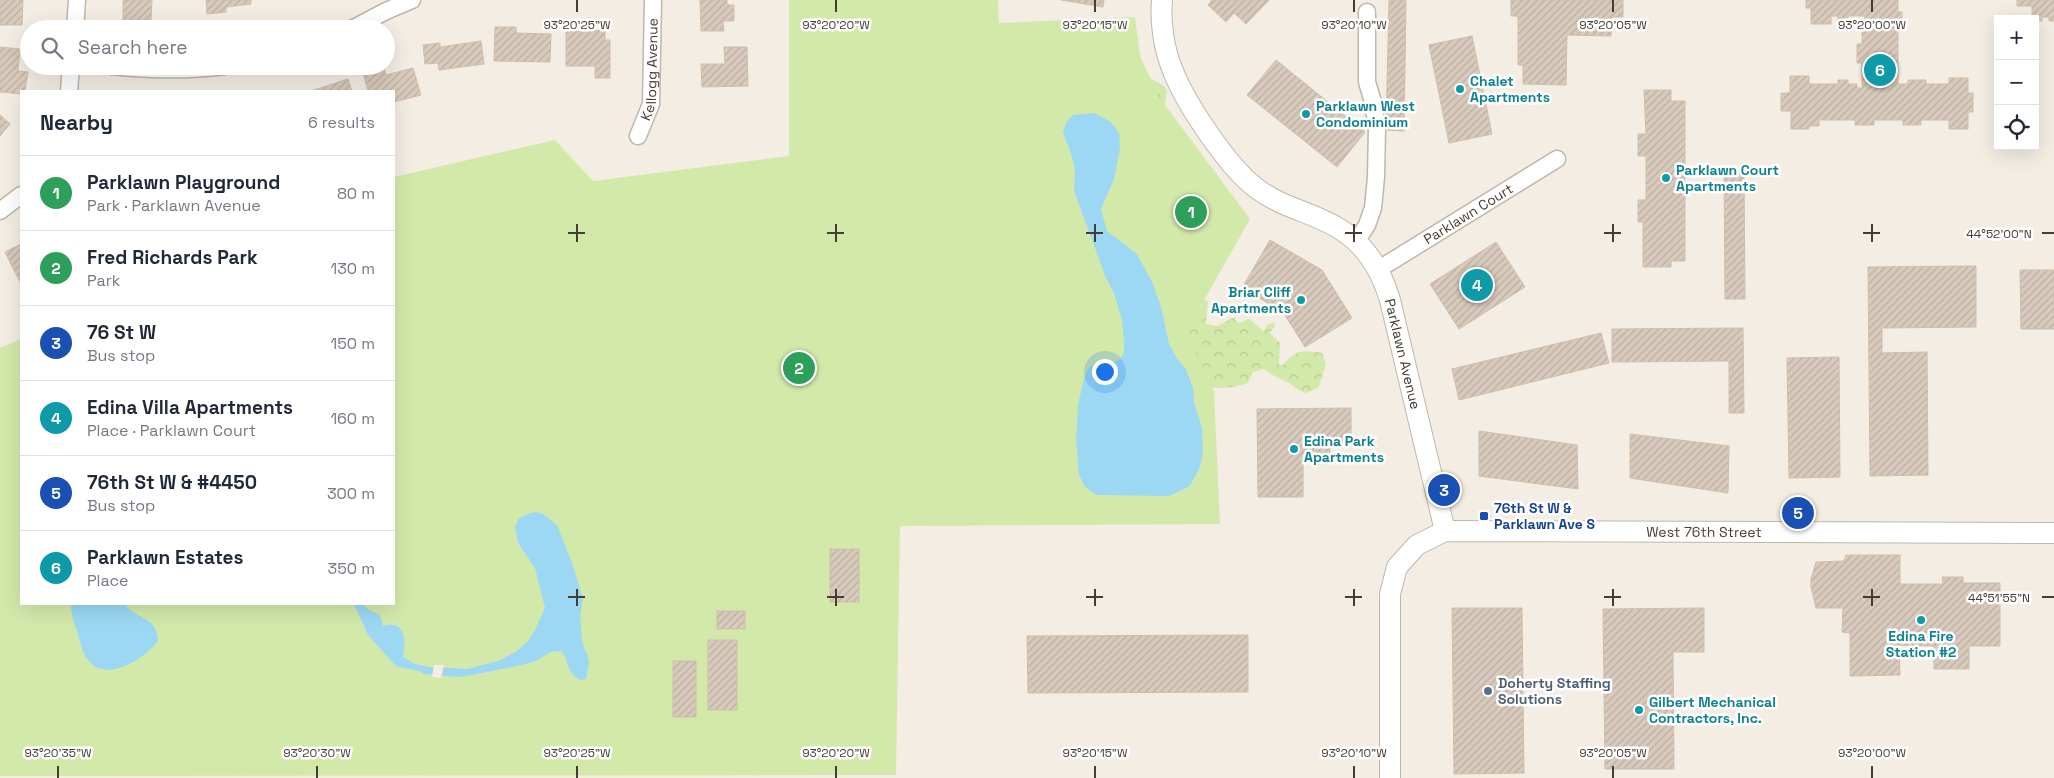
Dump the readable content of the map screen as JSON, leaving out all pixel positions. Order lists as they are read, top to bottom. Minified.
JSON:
{"streets":{"street":["Kellogg Avenue","Parklawn Court","Parklawn Avenue","West 76th Street"]},"crossings":[["Parklawn Court","Parklawn Avenue"],["Parklawn Avenue","West 76th Street"]],"places":{"other":["Chalet Apartments","Parklawn West Condominium","Parklawn Court Apartments","Briar Cliff Apartments","Edina Park Apartments","Edina Fire Station #2","Doherty Staffing Solutions","Gilbert Mechanical Contractors, Inc."],"transit":["76th St W & Parklawn Ave S"]},"page":{"map_buttons":["+","−"],"search":"Search here","pins":["6","1","4","2","3","5"],"heading":["Nearby","6 results"],"list":[{"mark":"1","name":"Parklawn Playground","note":"Park · Parklawn Avenue","value":"80 m"},{"mark":"2","name":"Fred Richards Park","note":"Park","value":"130 m"},{"mark":"3","name":"76 St W","note":"Bus stop","value":"150 m"},{"mark":"4","name":"Edina Villa Apartments","note":"Place · Parklawn Court","value":"160 m"},{"mark":"5","name":"76th St W & #4450","note":"Bus stop","value":"300 m"},{"mark":"6","name":"Parklawn Estates","note":"Place","value":"350 m"}]},"coordinates":["93°20'25\"W","93°20'20\"W","93°20'15\"W","93°20'10\"W","93°20'05\"W","93°20'00\"W","44°52'00\"N","44°51'55\"N","93°20'35\"W","93°20'30\"W"]}
